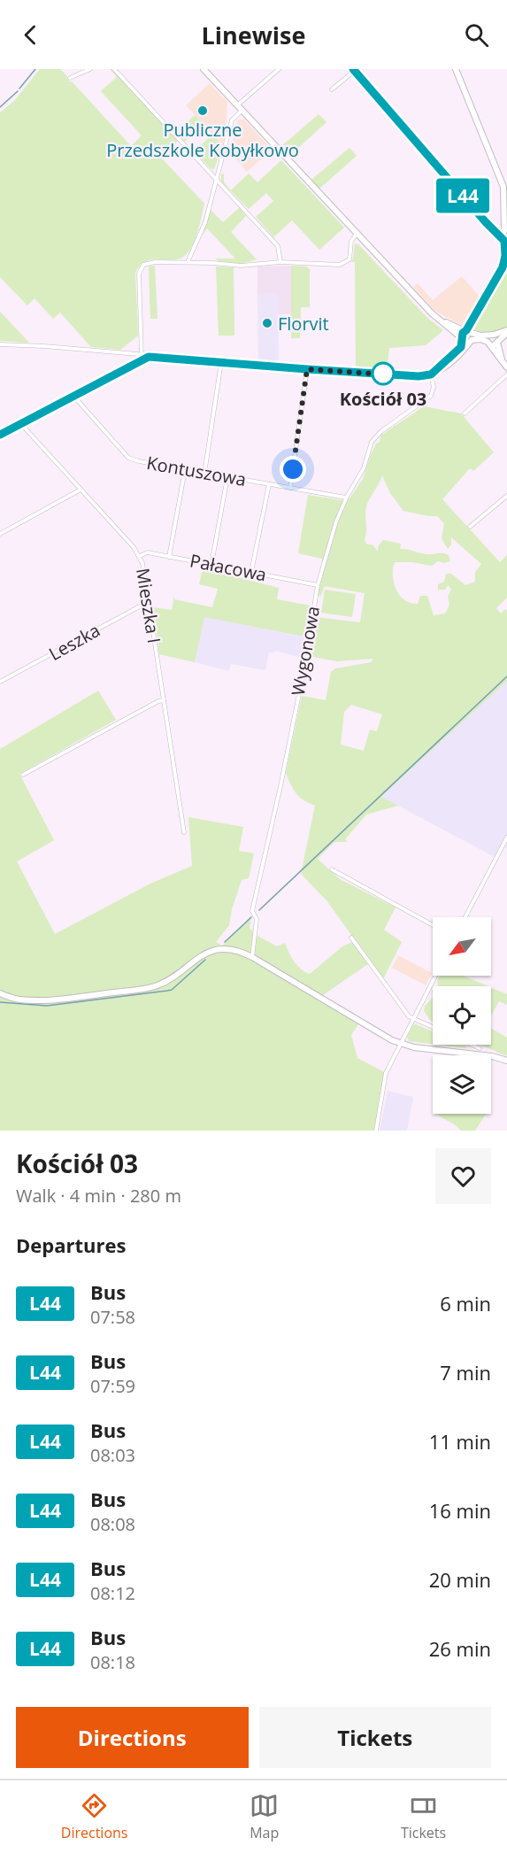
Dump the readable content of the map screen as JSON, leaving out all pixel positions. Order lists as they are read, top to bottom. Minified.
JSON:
{"streets":{"street":["Kontuszowa","Pałacowa","Mieszka I","Leszka","Wygonowa"]},"crossings":[["Kontuszowa","Wygonowa"],["Pałacowa","Mieszka I"],["Pałacowa","Wygonowa"],["Mieszka I","Leszka"]],"places":["Publiczne Przedszkole Kobyłkowo","Florvit","Kościół 03"],"lines":["bus line L44"],"north":"bottom left","page":{"header":"Linewise","on_map":"L44","heading":[["Kościół 03","Walk · 4 min · 280 m"],"Departures"],"list":[{"mark":"L44","name":"Bus","note":"07:58","value":"6 min"},{"mark":"L44","name":"Bus","note":"07:59","value":"7 min"},{"mark":"L44","name":"Bus","note":"08:03","value":"11 min"},{"mark":"L44","name":"Bus","note":"08:08","value":"16 min"},{"mark":"L44","name":"Bus","note":"08:12","value":"20 min"},{"mark":"L44","name":"Bus","note":"08:18","value":"26 min"}],"buttons":["Directions","Tickets"],"tabs":["Directions","Map","Tickets"]}}
